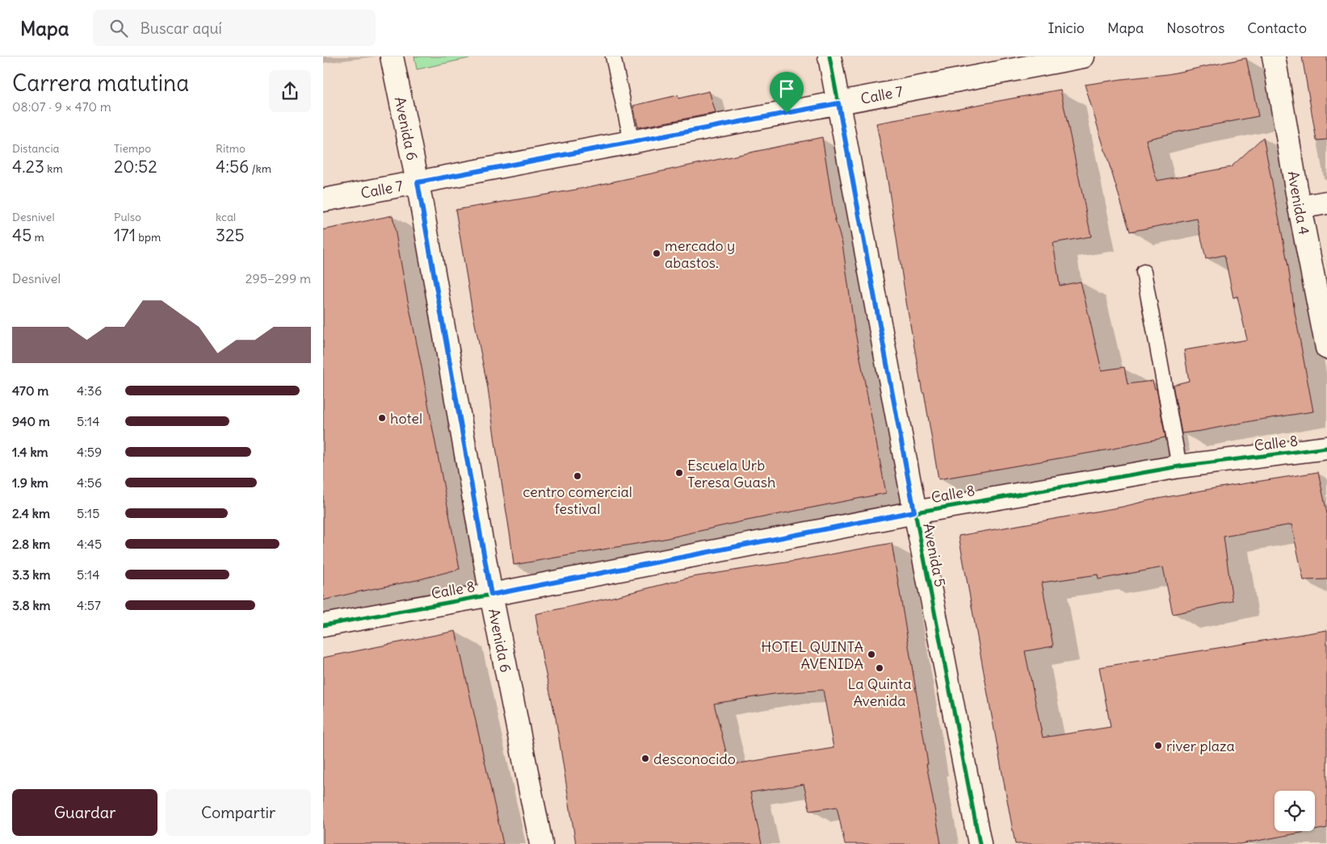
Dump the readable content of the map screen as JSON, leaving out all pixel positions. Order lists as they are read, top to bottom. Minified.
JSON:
{"streets":{"street":["Calle 7","Avenida 6","Avenida 4","Calle 8","Avenida 5"]},"crossings":[["Calle 7","Avenida 6"],["Calle 7","Avenida 5"],["Avenida 6","Calle 8"],["Calle 8","Avenida 5"]],"places":["mercado y abastos.","hotel","Escuela Urb Teresa Guash","centro comercial festival","HOTEL QUINTA AVENIDA","La Quinta Avenida","river plaza","desconocido"],"page":{"header":"Mapa","search":"Buscar aquí","nav":["Inicio","Mapa","Nosotros","Contacto"],"heading":["Carrera matutina","08:07 · 9 × 470 m"],"stats":[["Distancia","4.23 km"],["Tiempo","20:52"],["Ritmo","4:56 /km"],["Desnivel","45 m"],["Pulso","171 bpm"],["kcal","325"]],"chart":["Desnivel","295–299 m"],"list":[{"name":"470 m","note":"4:36"},{"name":"940 m","note":"5:14"},{"name":"1.4 km","note":"4:59"},{"name":"1.9 km","note":"4:56"},{"name":"2.4 km","note":"5:15"},{"name":"2.8 km","note":"4:45"},{"name":"3.3 km","note":"5:14"},{"name":"3.8 km","note":"4:57"}],"buttons":["Guardar","Compartir"]}}
